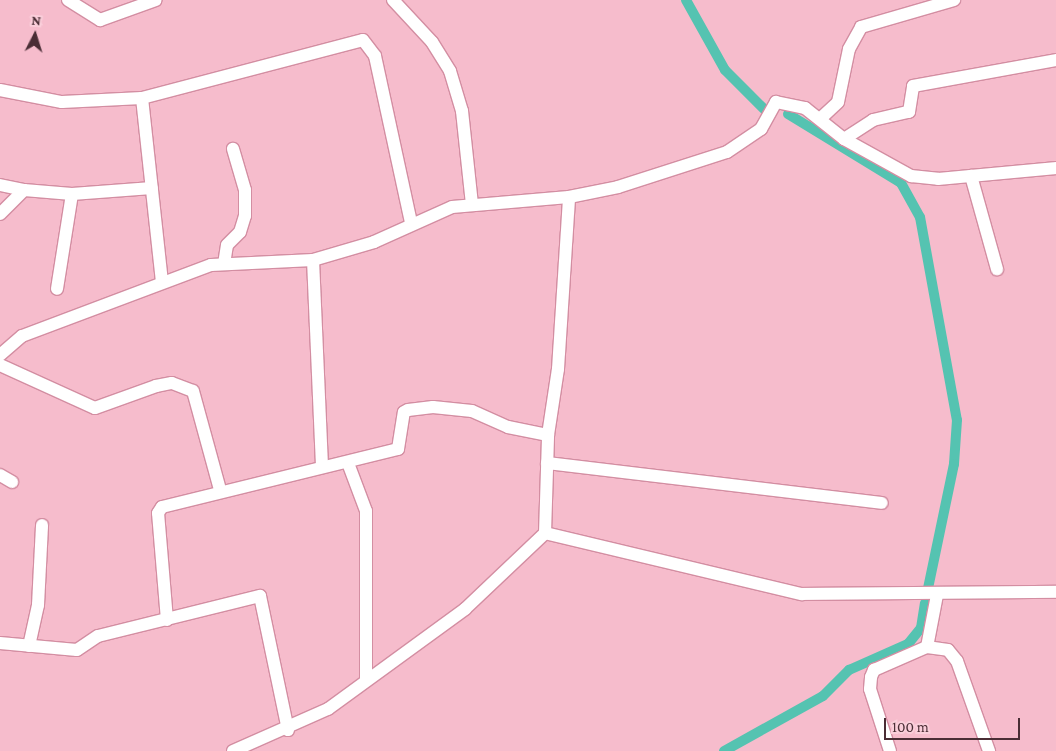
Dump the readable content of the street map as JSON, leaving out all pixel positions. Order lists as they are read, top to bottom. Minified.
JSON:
{"scale_bar":"100 m","north":"top"}
